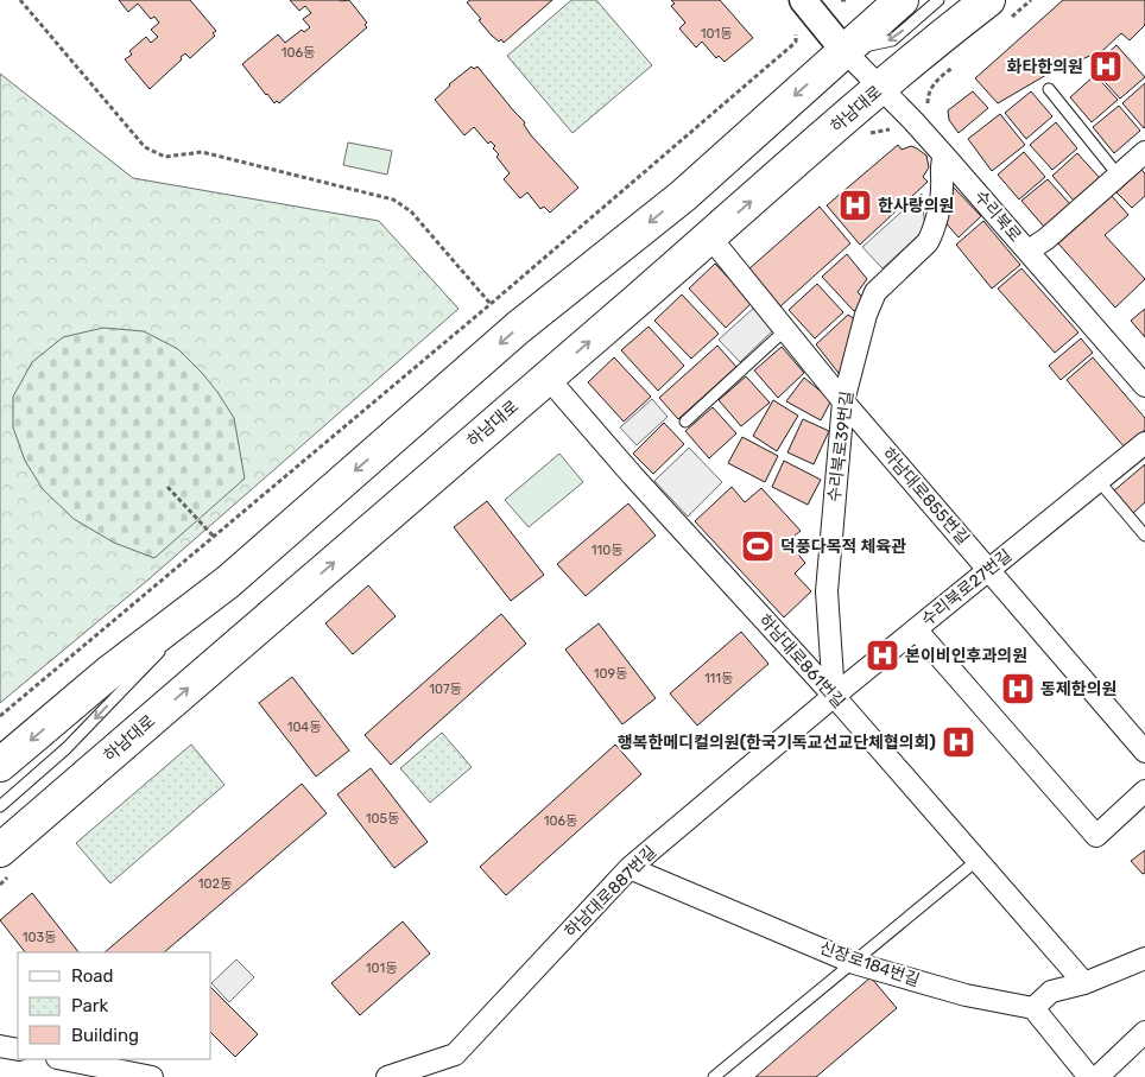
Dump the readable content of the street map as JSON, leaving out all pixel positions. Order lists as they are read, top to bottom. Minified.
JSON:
{"streets":{"main road":["하남대로"],"street":["수리북로","수리북로39번길","하남대로855번길","수리북로27번길","하남대로861번길","하남대로887번길","신장로184번길"]},"crossings":[["하남대로","수리북로"],["하남대로","하남대로855번길"],["하남대로","하남대로861번길"],["수리북로","수리북로39번길"],["수리북로39번길","하남대로855번길"],["수리북로39번길","수리북로27번길"],["수리북로39번길","하남대로861번길"],["수리북로39번길","하남대로887번길"],["하남대로855번길","수리북로27번길"],["수리북로27번길","하남대로861번길"],["수리북로27번길","하남대로887번길"],["하남대로861번길","하남대로887번길"],["하남대로887번길","신장로184번길"]],"places":{"hospital":["화타한의원","한사랑의원","본이비인후과의원","동제한의원","행복한메디컬의원(한국기독교선교단체협의회)"],"sports":["덕풍다목적 체육관"]},"house_numbers":["101동","106동","110동","109동","111동","107동","104동","105동","106동","102동","103동","101동"],"legend":["Road","Park","Building"]}
